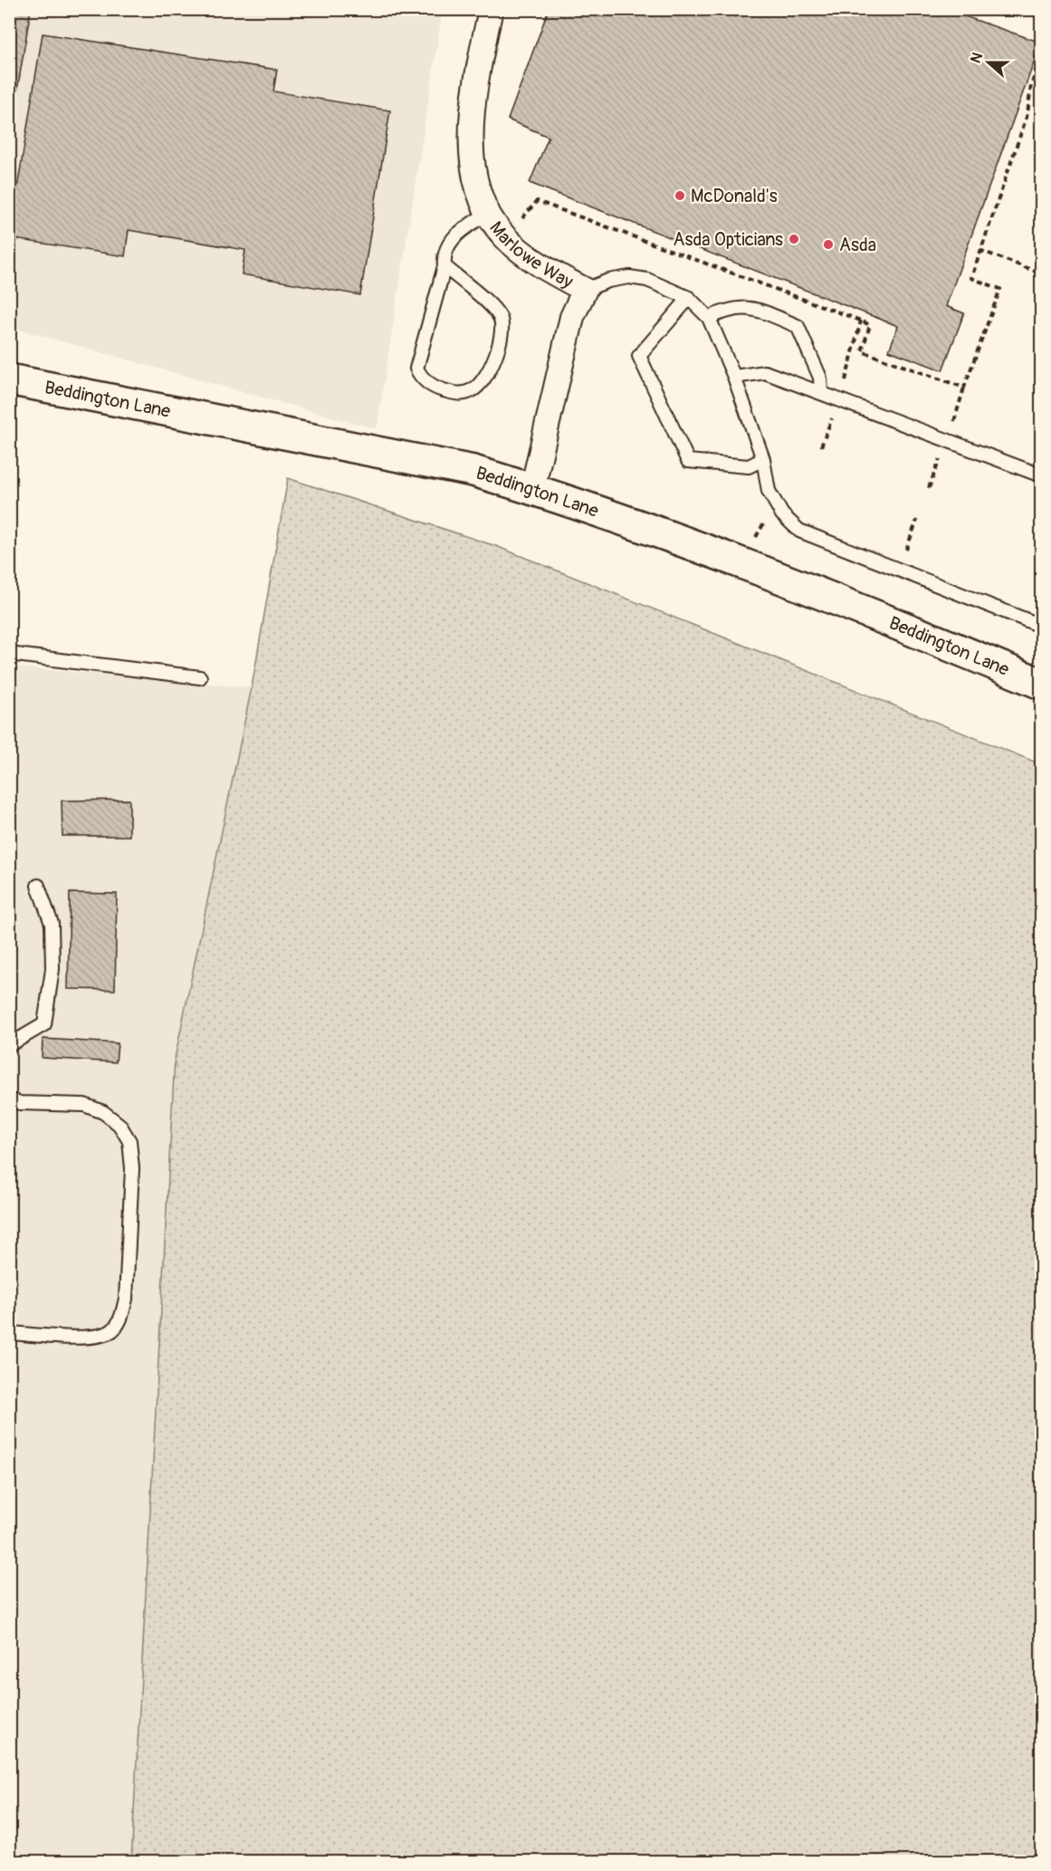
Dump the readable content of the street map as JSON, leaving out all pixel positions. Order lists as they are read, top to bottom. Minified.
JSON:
{"streets":{"main road":["Beddington Lane"],"street":["Marlowe Way"]},"crossings":[["Marlowe Way","Beddington Lane"]],"places":["McDonald's","Asda Opticians","Asda"],"north":"left"}
